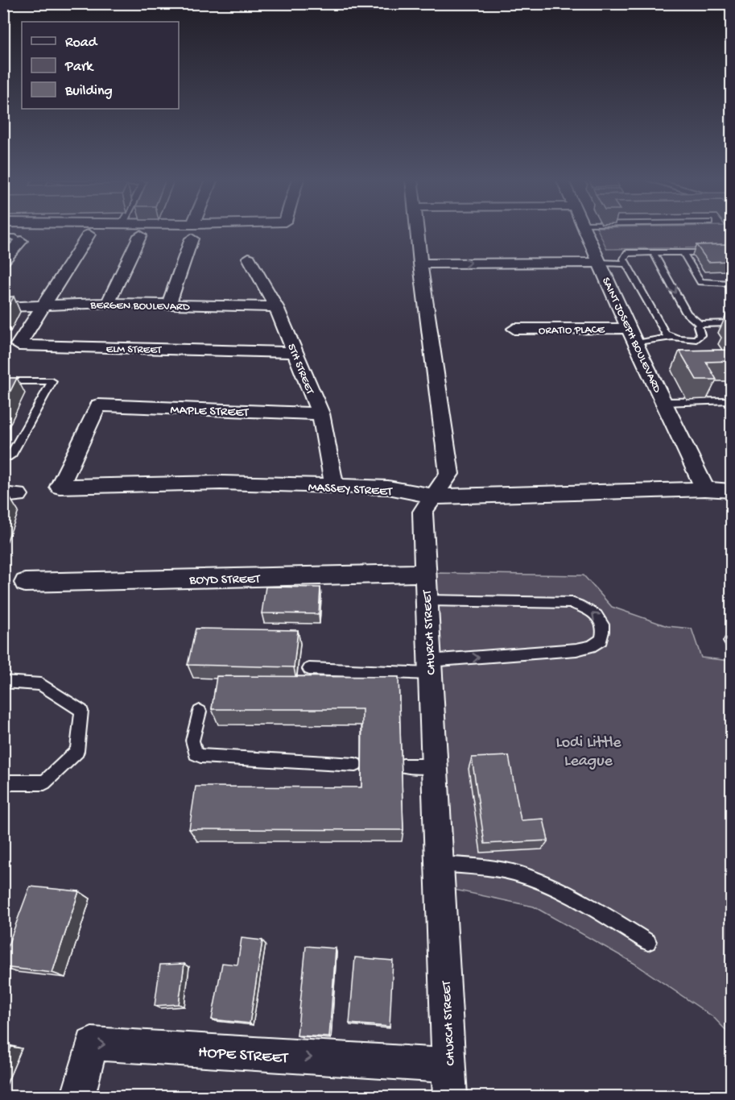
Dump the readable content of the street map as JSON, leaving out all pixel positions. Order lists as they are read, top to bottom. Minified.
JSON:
{"streets":{"street":["BERGEN BOULEVARD","ORATIO PLACE","SAINT JOSEPH BOULEVARD","ELM STREET","5TH STREET","MAPLE STREET","MASSEY STREET","BOYD STREET","CHURCH STREET","HOPE STREET"]},"crossings":[["BERGEN BOULEVARD","ELM STREET"],["BERGEN BOULEVARD","5TH STREET"],["ORATIO PLACE","SAINT JOSEPH BOULEVARD"],["SAINT JOSEPH BOULEVARD","MASSEY STREET"],["ELM STREET","5TH STREET"],["5TH STREET","MAPLE STREET"],["5TH STREET","MASSEY STREET"],["MAPLE STREET","MASSEY STREET"],["MASSEY STREET","CHURCH STREET"],["BOYD STREET","CHURCH STREET"],["CHURCH STREET","HOPE STREET"]],"one_way":["HOPE STREET"],"parks":["Lodi Little League"],"legend":["Road","Park","Building"]}
